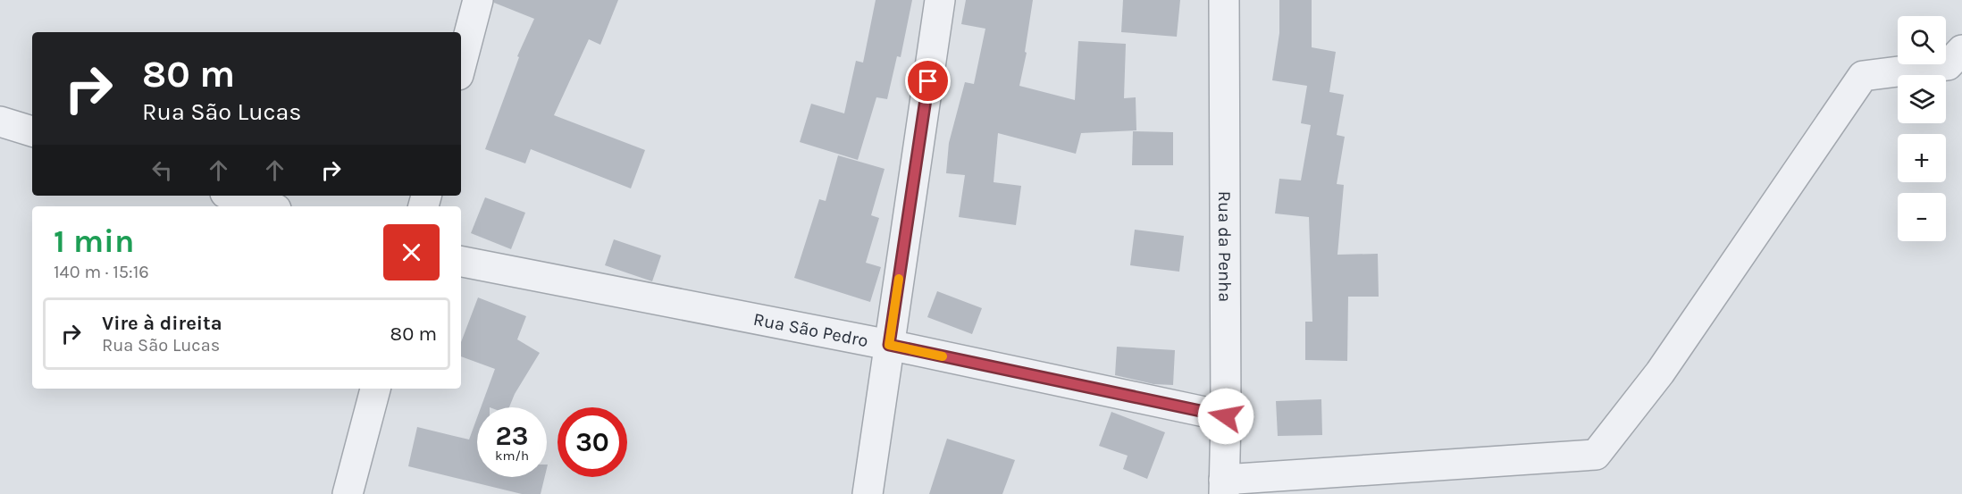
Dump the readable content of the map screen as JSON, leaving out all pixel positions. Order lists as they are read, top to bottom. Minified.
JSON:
{"streets":{"street":["Rua da Penha","Rua São Pedro"]},"crossings":[["Rua da Penha","Rua São Pedro"]],"page":{"map_buttons":["+","−"],"turn":["80 m","Rua São Lucas"],"heading":["1 min","140 m · 15:16"],"list":[{"name":"Vire à direita","note":"Rua São Lucas","value":"80 m"}],"speed":"23 km/h","limit":"30"}}
